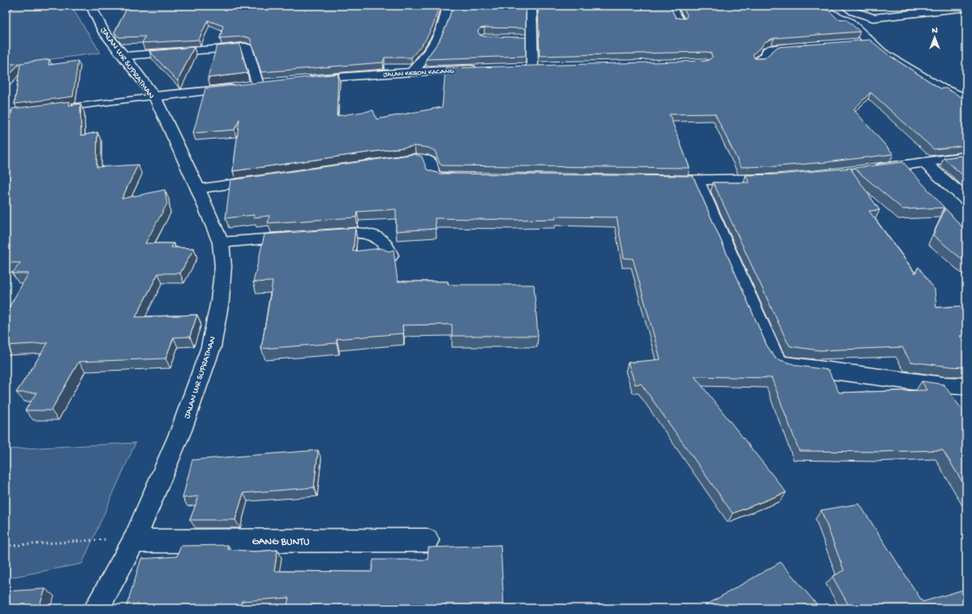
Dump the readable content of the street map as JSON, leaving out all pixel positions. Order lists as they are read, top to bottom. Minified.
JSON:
{"streets":{"street":["JALAN WR SUPRATMAN","JALAN KEBON KACANG","GANG BUNTU"]},"crossings":[["JALAN WR SUPRATMAN","GANG BUNTU"]],"north":"top"}
